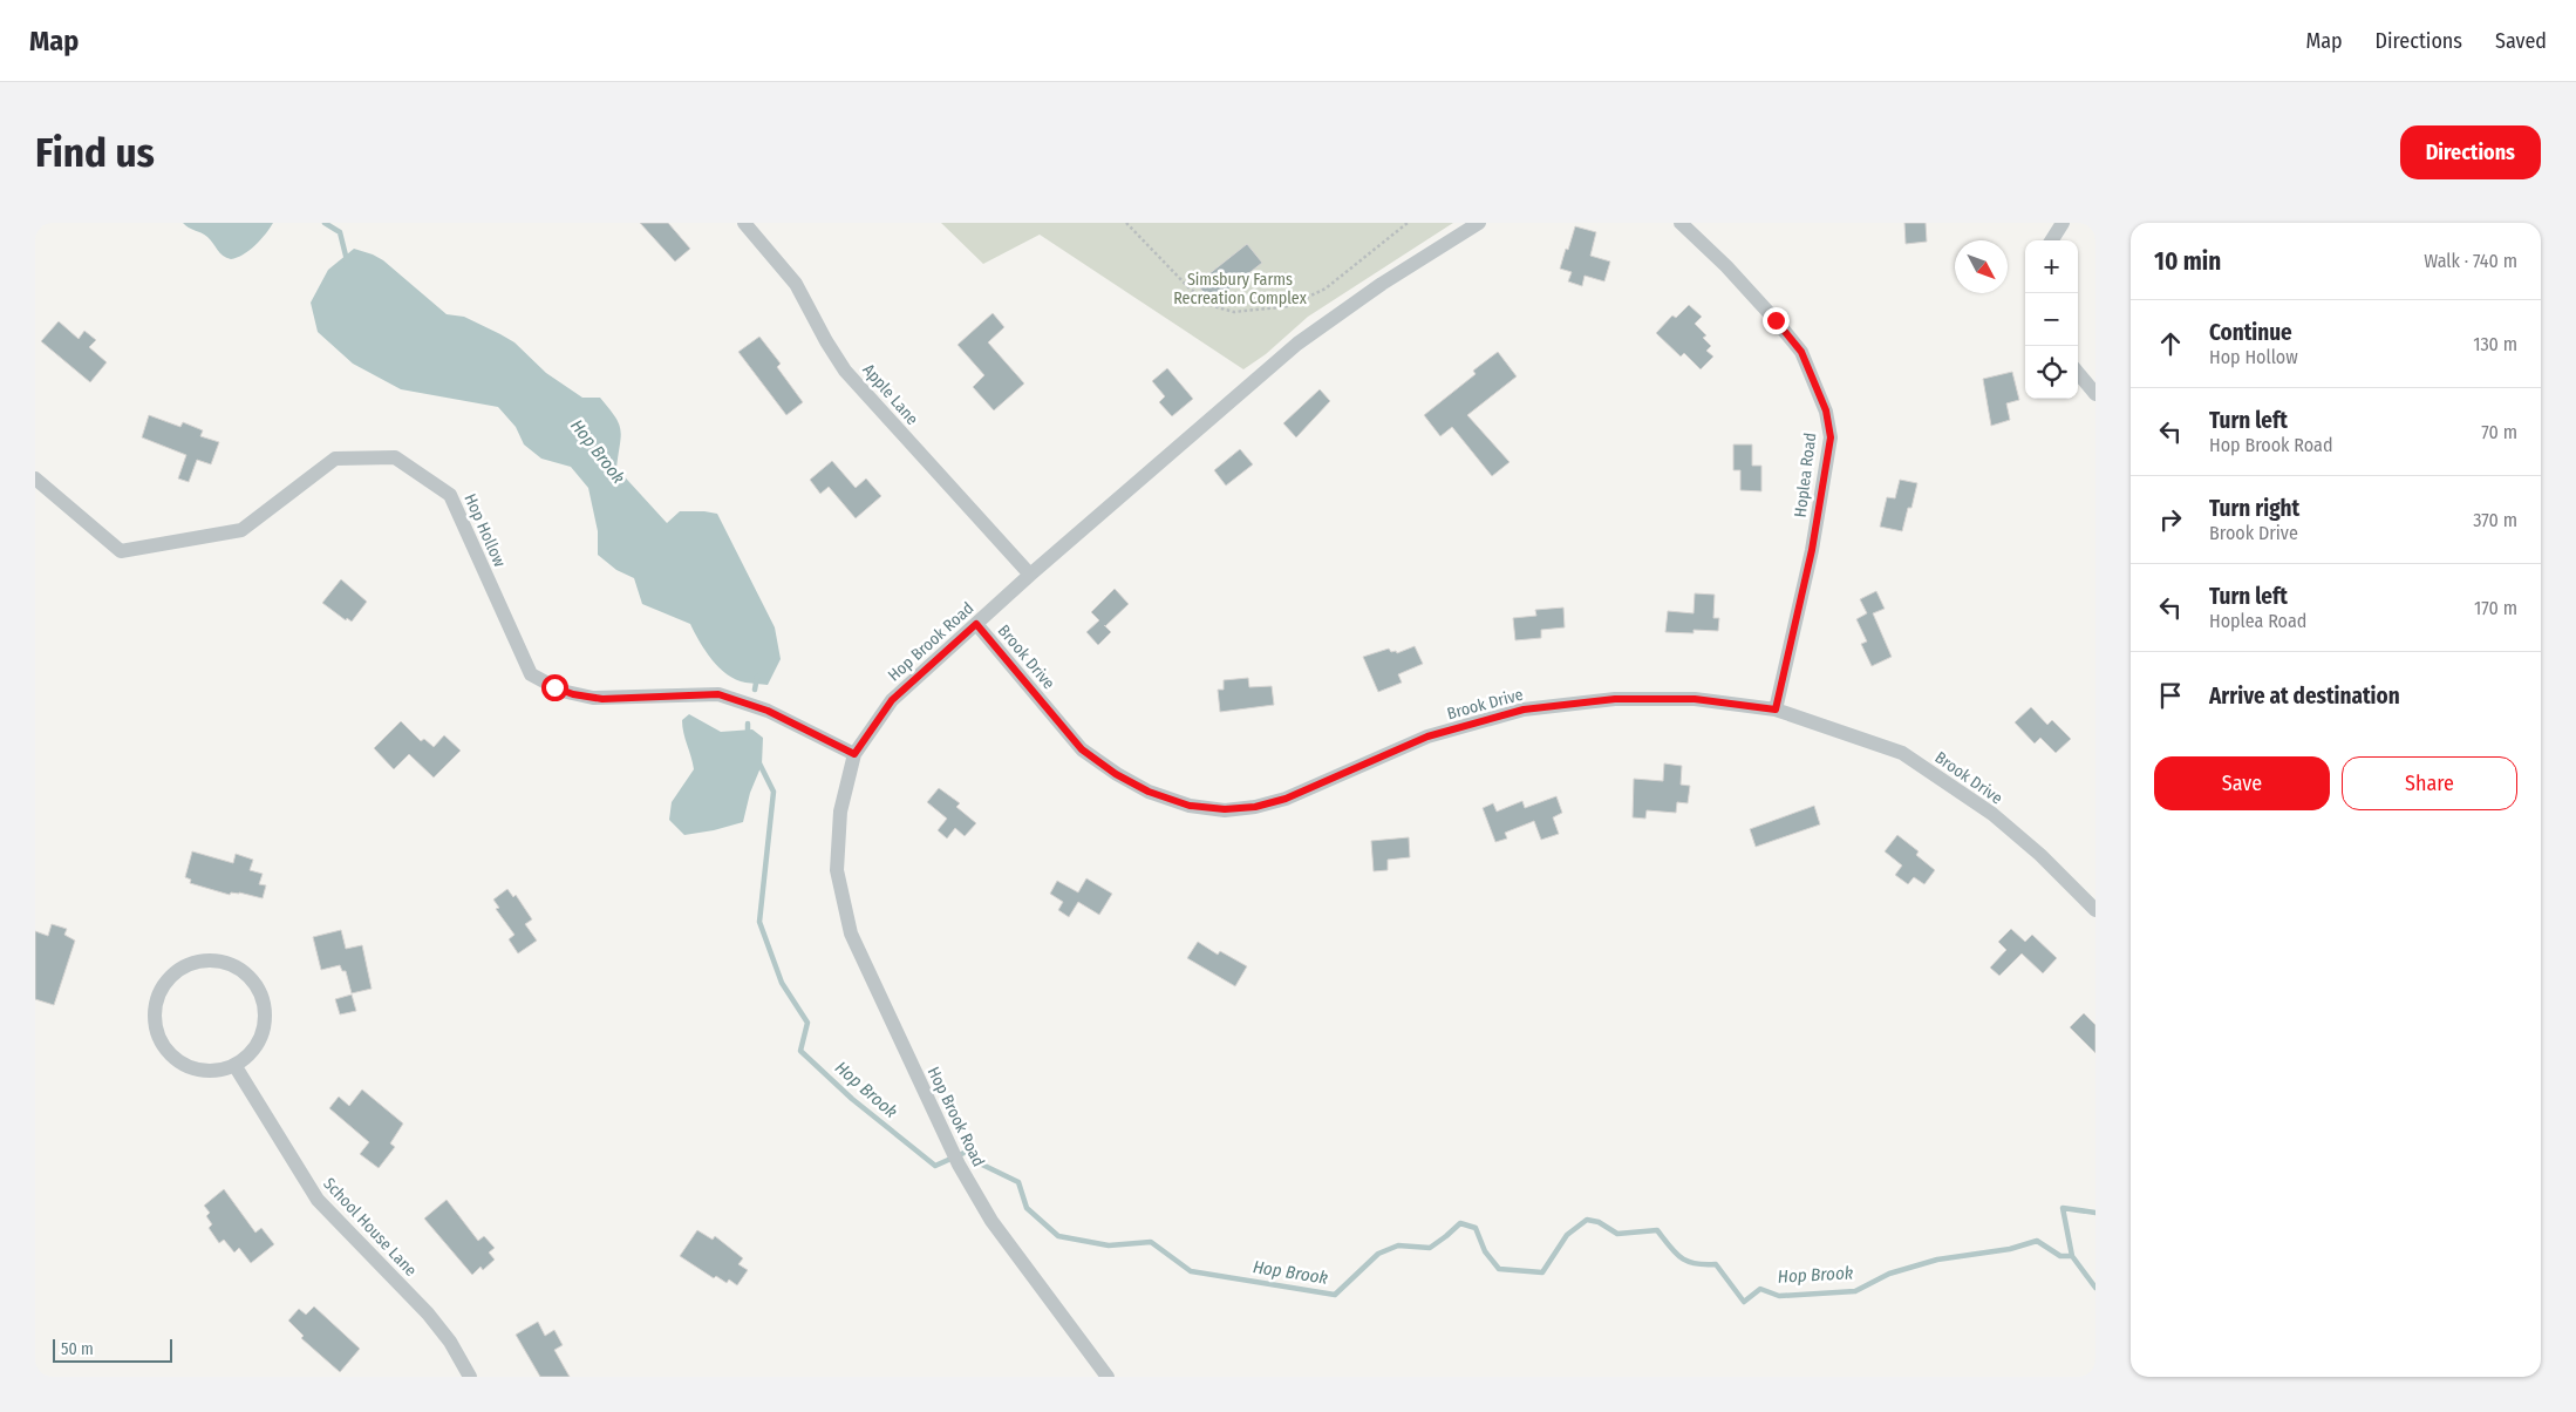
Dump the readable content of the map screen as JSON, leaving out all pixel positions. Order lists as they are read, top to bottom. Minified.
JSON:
{"streets":{"street":["Apple Lane","Hoplea Road","Hop Hollow","Hop Brook Road","Brook Drive","School House Lane"]},"crossings":[["Apple Lane","Hop Brook Road"],["Hoplea Road","Brook Drive"],["Hop Hollow","Hop Brook Road"],["Hop Brook Road","Brook Drive"]],"water":["Hop Brook"],"parks":["Simsbury Farms Recreation Complex"],"scale_bar":"50 m","north":"bottom right","page":{"header":"Map","nav":["Map","Directions","Saved"],"buttons":["Directions",["Save","Share"]],"title":"Find us","heading":["10 min","Walk · 740 m"],"map_buttons":["+","−"],"list":[["Continue","Hop Hollow","130 m"],["Turn left","Hop Brook Road","70 m"],["Turn right","Brook Drive","370 m"],["Turn left","Hoplea Road","170 m"],"Arrive at destination"],"scale":"50 m"}}
